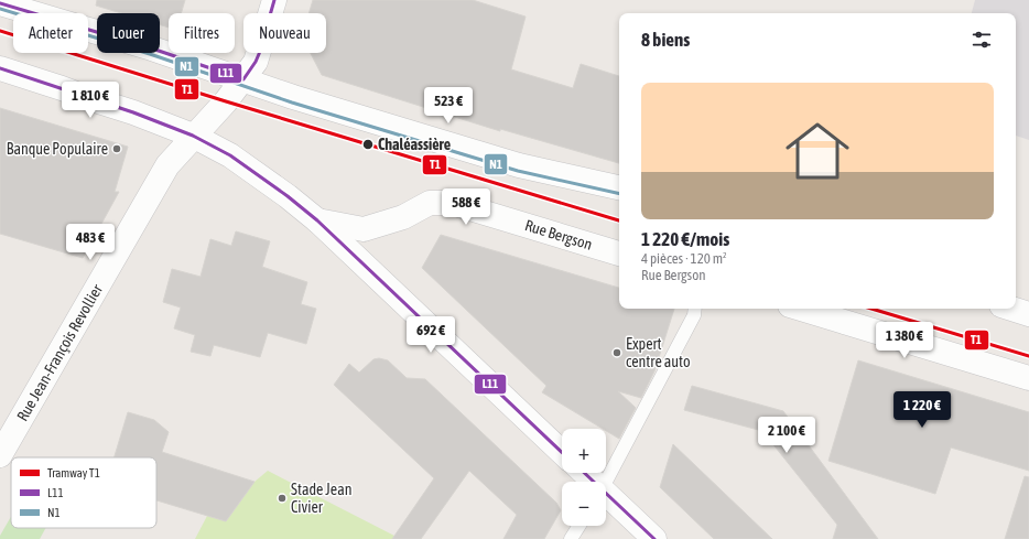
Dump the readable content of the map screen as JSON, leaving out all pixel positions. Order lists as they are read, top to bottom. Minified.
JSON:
{"streets":{"street":["Rue Bergson","Rue Jean-François Revollier"]},"places":["Chaléassière","Banque Populaire","Expert centre auto","Stade Jean Civier"],"lines":["transit line L11","transit line N1","tram line T1"],"legend":["Tramway T1","L11","N1"],"page":{"chip":["Acheter","Louer","Filtres","Nouveau"],"heading":"8 biens","list":[{"name":"1 220 €/mois","note":"4 pièces · 120 m² · Rue Bergson"}],"price":["1 810 €","523 €","588 €","483 €","692 €","1 380 €","1 220 €","2 100 €"],"map_buttons":["+","−"]}}
